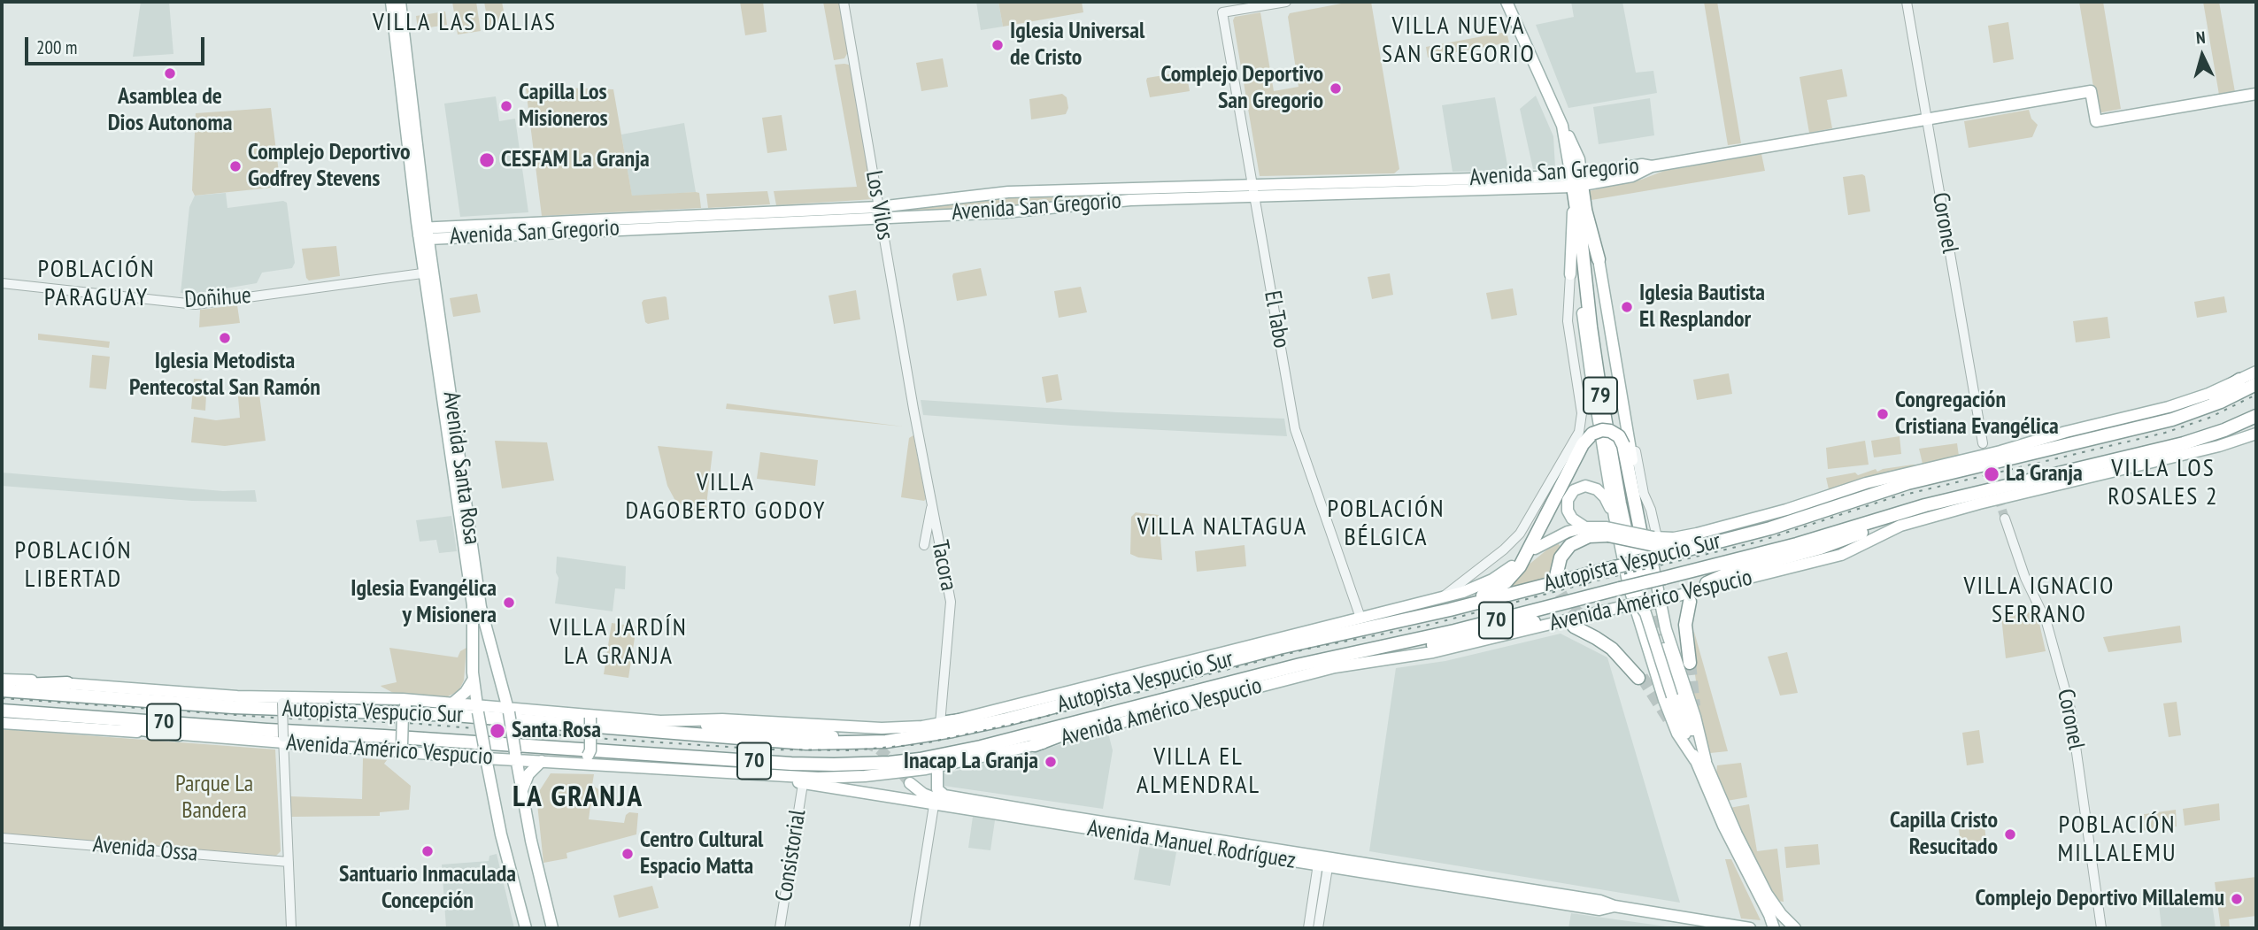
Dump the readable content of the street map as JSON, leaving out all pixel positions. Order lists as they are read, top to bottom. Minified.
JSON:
{"streets":{"highway":["79","Autopista Vespucio Sur","70"],"main road":["Avenida San Gregorio","Avenida Santa Rosa","Avenida Américo Vespucio","Avenida Manuel Rodríguez"],"street":["Los Vilos","Coronel","Doñihue","El Tabo","Tacora","Avenida Ossa","Consistorial"]},"crossings":[["Avenida San Gregorio","Los Vilos"],["Avenida San Gregorio","Coronel"],["Avenida San Gregorio","El Tabo"],["Avenida San Gregorio","79"],["Avenida San Gregorio","Avenida Santa Rosa"],["Los Vilos","Tacora"],["Doñihue","Avenida Santa Rosa"],["El Tabo","Avenida Américo Vespucio"],["79","Avenida Américo Vespucio"],["Avenida Santa Rosa","Avenida Américo Vespucio"],["Tacora","Avenida Américo Vespucio"],["Avenida Américo Vespucio","Avenida Manuel Rodríguez"],["Avenida Manuel Rodríguez","Consistorial"]],"districts":["VILLA LAS DALIAS","VILLA NUEVA SAN GREGORIO","POBLACIÓN PARAGUAY","VILLA LOS ROSALES 2","VILLA DAGOBERTO GODOY","POBLACIÓN BÉLGICA","VILLA NALTAGUA","POBLACIÓN LIBERTAD","VILLA IGNACIO SERRANO","VILLA JARDÍN LA GRANJA","VILLA EL ALMENDRAL","LA GRANJA","POBLACIÓN MILLALEMU"],"parks":["Parque La Bandera"],"places":["Iglesia Universal de Cristo","Asamblea de Dios Autonoma","Complejo Deportivo San Gregorio","Capilla Los Misioneros","CESFAM La Granja","Complejo Deportivo Godfrey Stevens","Iglesia Bautista El Resplandor","Iglesia Metodista Pentecostal San Ramón","Congregación Cristiana Evangélica","La Granja","Iglesia Evangélica y Misionera","Santa Rosa","Inacap La Granja","Capilla Cristo Resucitado","Santuario Inmaculada Concepción","Centro Cultural Espacio Matta","Complejo Deportivo Millalemu"],"scale_bar":"200 m","north":"top"}
